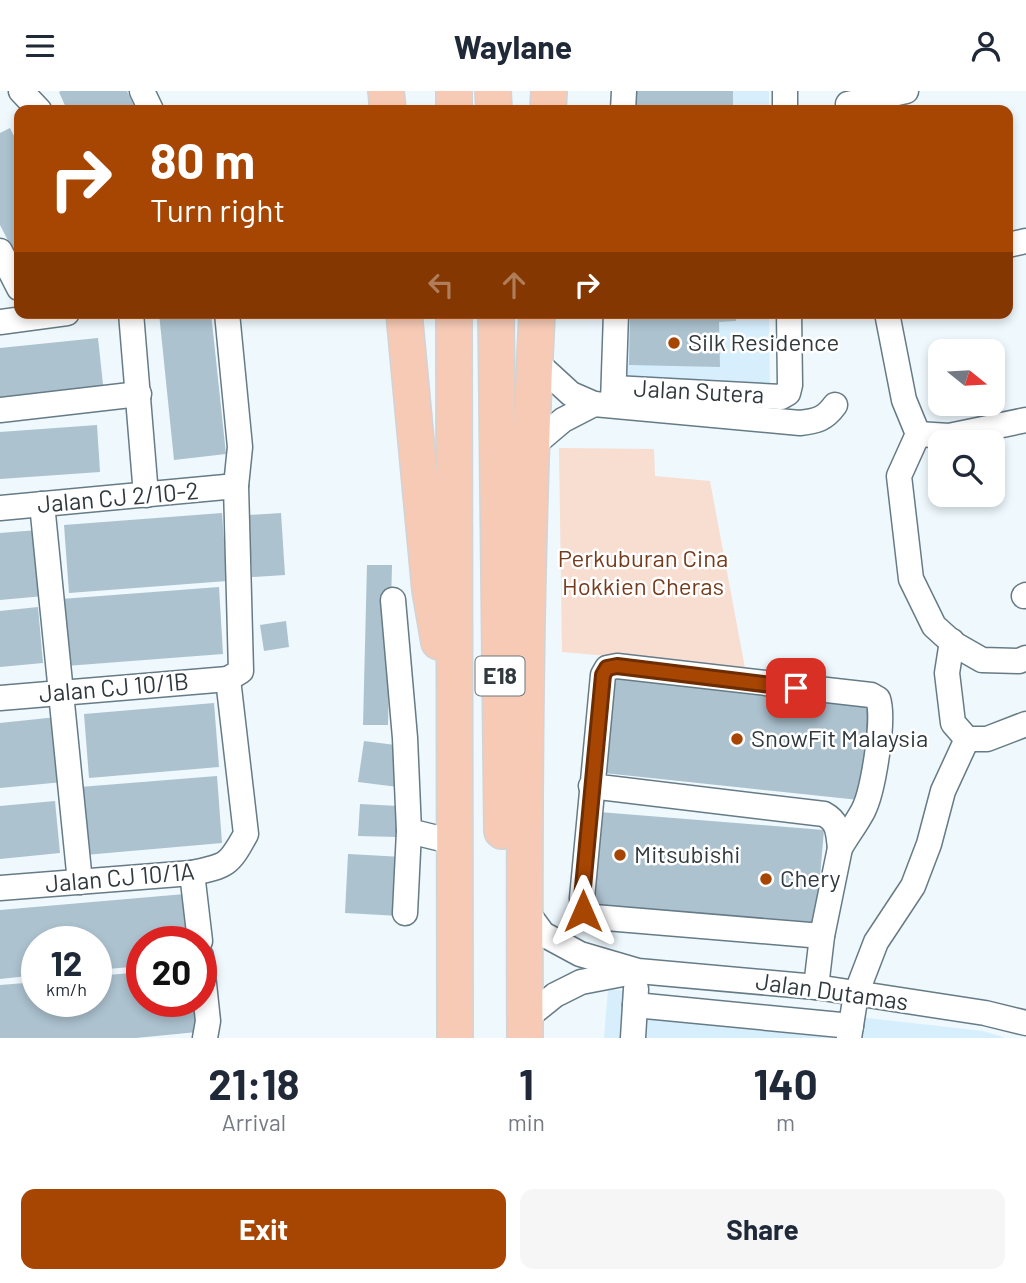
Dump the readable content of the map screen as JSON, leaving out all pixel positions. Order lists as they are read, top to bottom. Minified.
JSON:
{"streets":{"highway":["E18"],"street":["Jalan Sutera","Jalan CJ 2/10-2","Jalan CJ 10/1B","Jalan CJ 10/1A","Jalan Dutamas"]},"crossings":[["Jalan CJ 10/1B","Jalan CJ 10/1A"]],"parks":["Perkuburan Cina Hokkien Cheras"],"places":["Silk Residence","SnowFit Malaysia","Mitsubishi","Chery"],"north":"right","page":{"header":"Waylane","turn":["80 m","Turn right"],"speed":"12 km/h","limit":"20","eta":["21:18","Arrival","1","min","140","m"],"buttons":["Exit","Share"]}}
